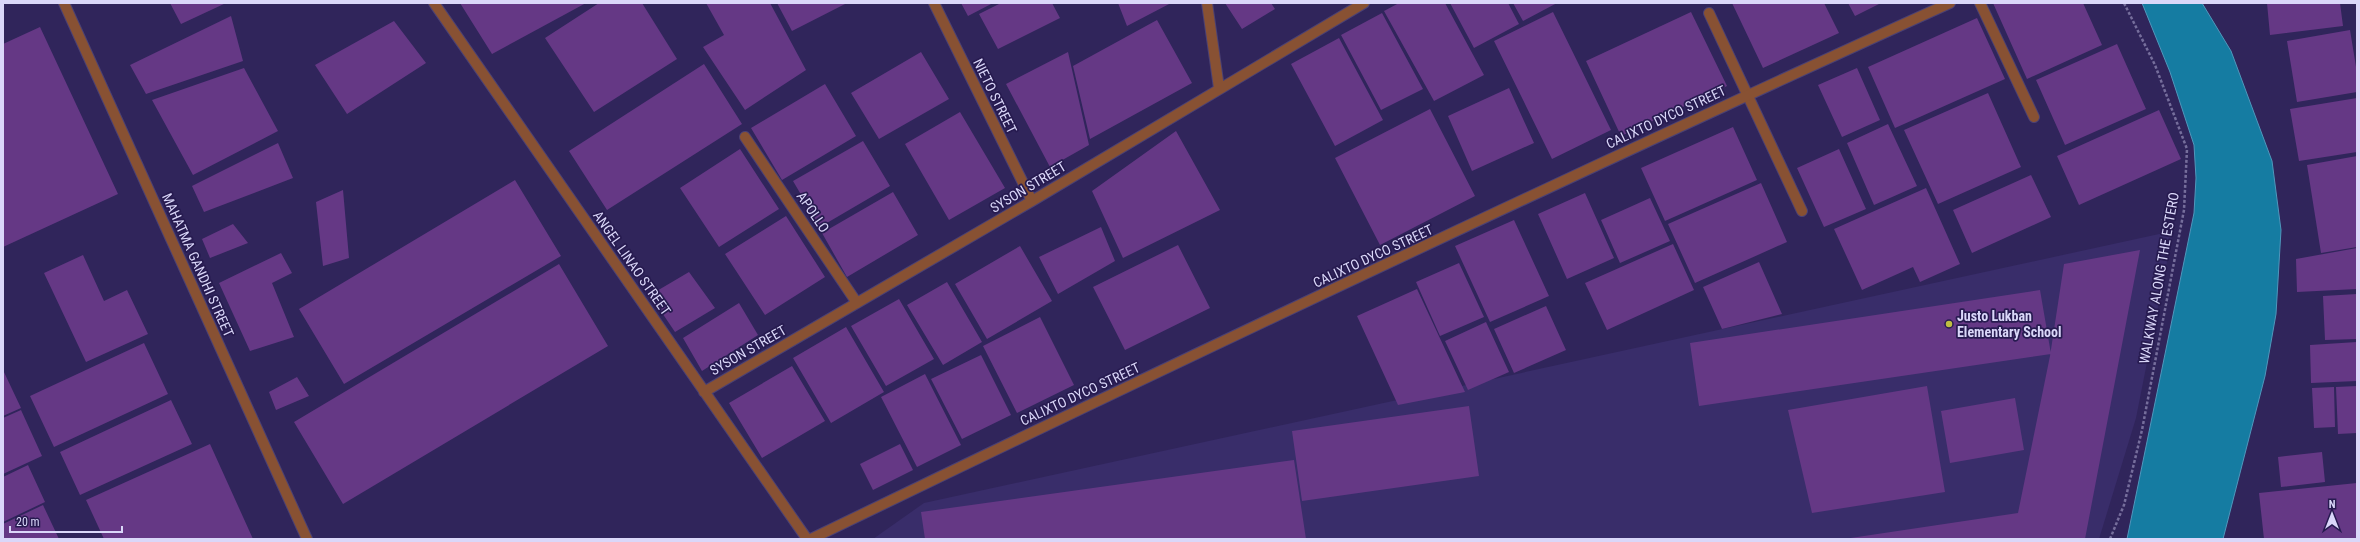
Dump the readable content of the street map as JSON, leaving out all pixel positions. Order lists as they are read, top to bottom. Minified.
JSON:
{"streets":{"street":["NIETO STREET","CALIXTO DYCO STREET","SYSON STREET","APOLLO","ANGEL LINAO STREET","MAHATMA GANDHI STREET"],"path":["WALKWAY ALONG THE ESTERO"]},"crossings":[["NIETO STREET","SYSON STREET"],["SYSON STREET","APOLLO"],["SYSON STREET","ANGEL LINAO STREET"]],"places":["Justo Lukban Elementary School"],"scale_bar":"20 m","north":"top"}
